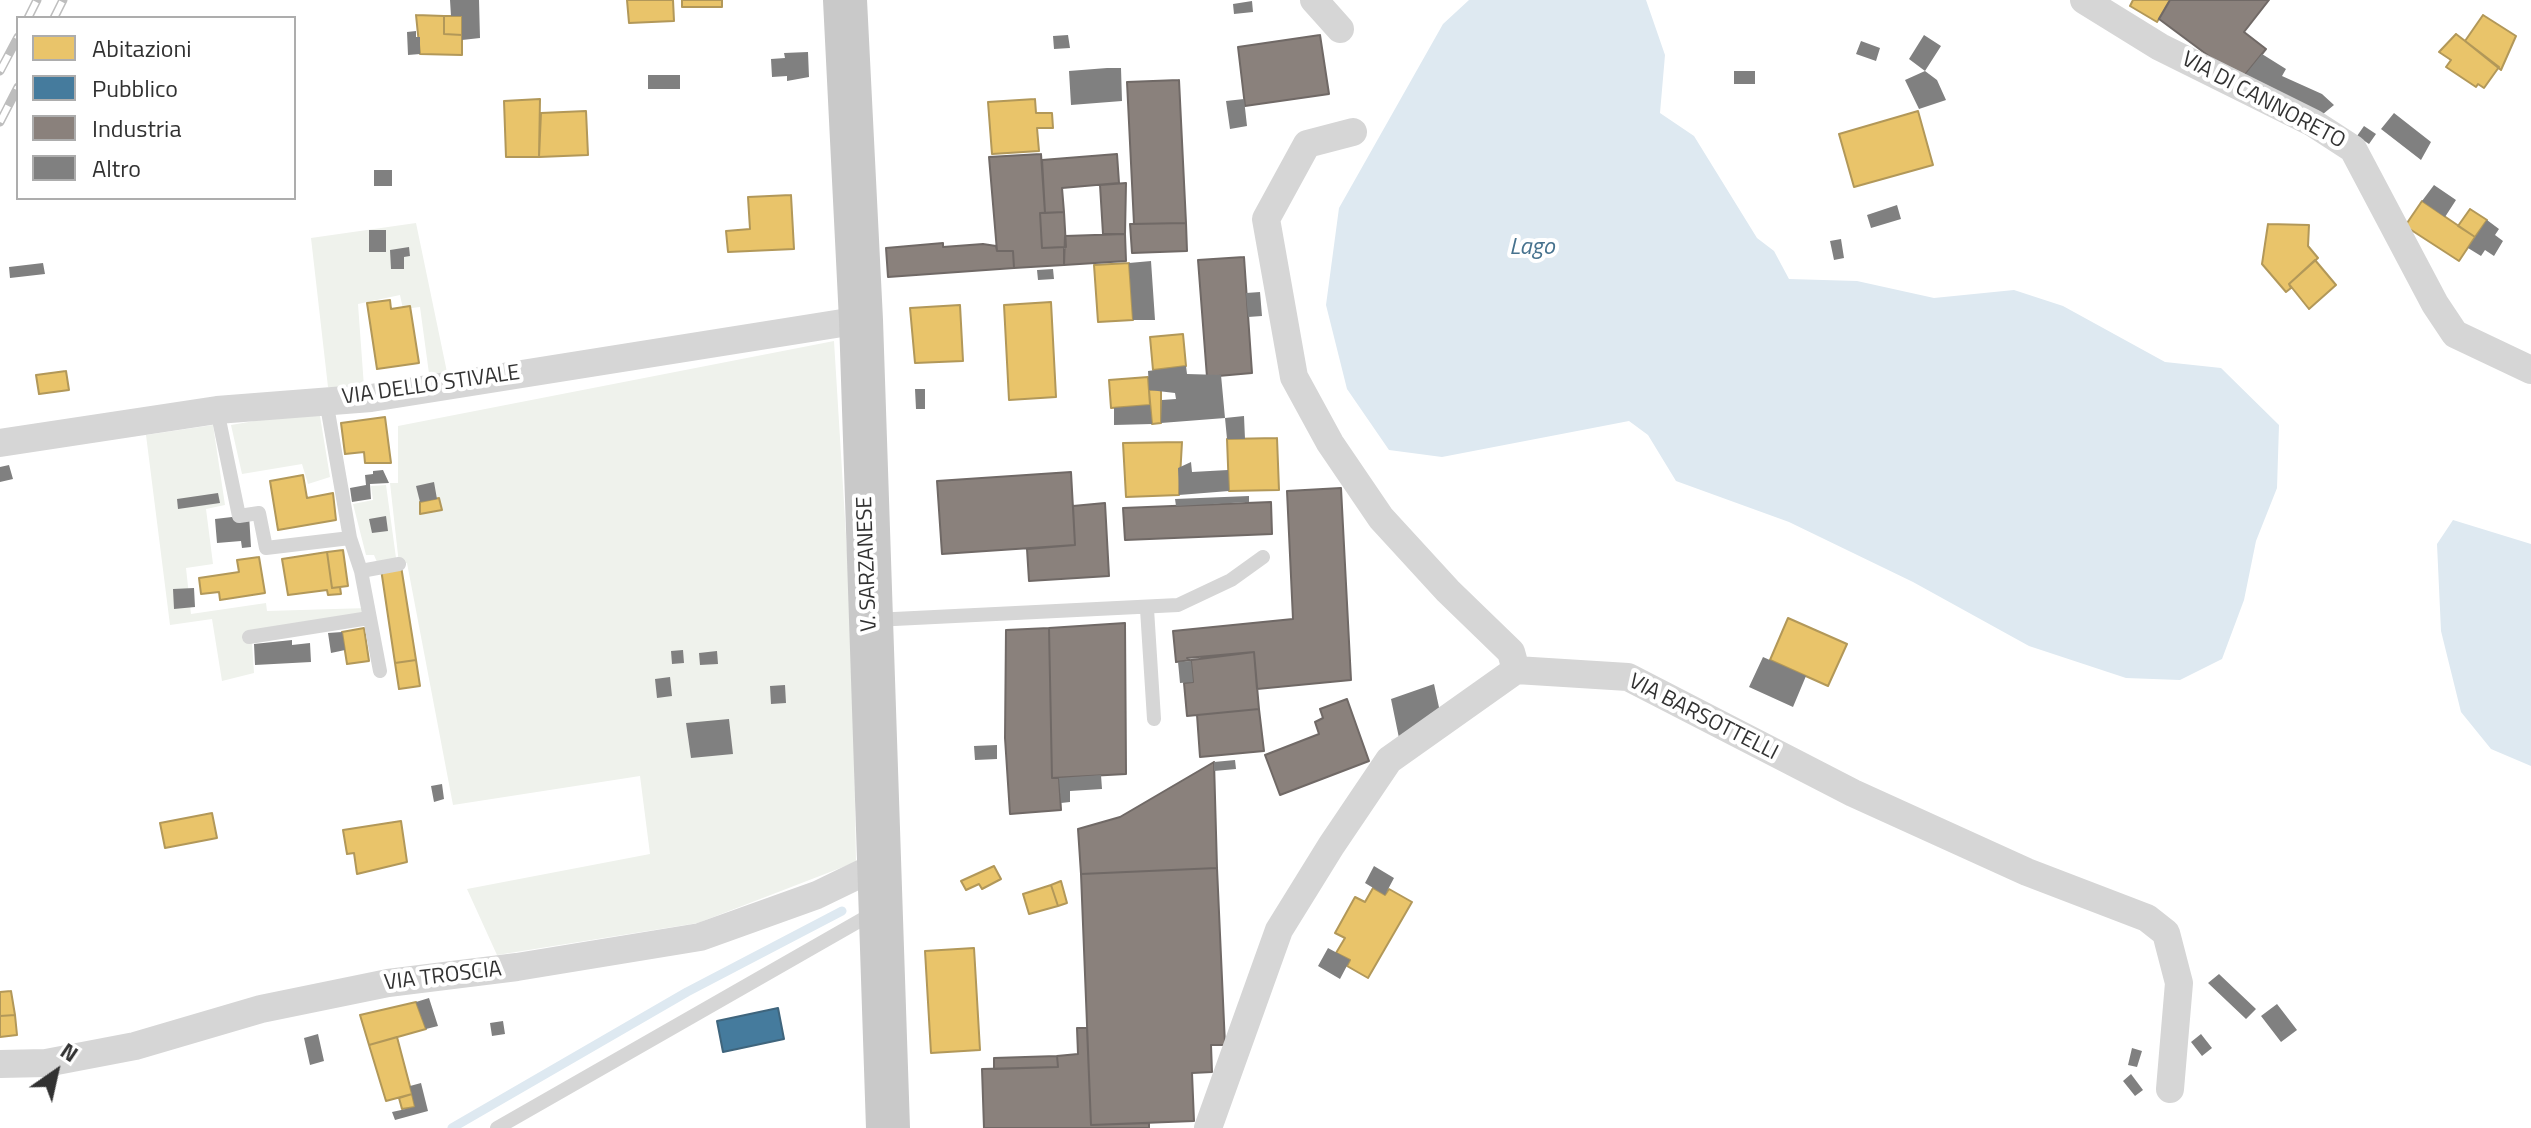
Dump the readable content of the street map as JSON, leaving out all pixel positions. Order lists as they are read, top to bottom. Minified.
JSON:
{"streets":{"main road":["V. SARZANESE"],"street":["VIA DI CANNORETO","VIA DELLO STIVALE","VIA BARSOTTELLI","VIA TROSCIA"]},"crossings":[["VIA DELLO STIVALE","V. SARZANESE"],["V. SARZANESE","VIA TROSCIA"]],"water":["Lago"],"legend":["Abitazioni","Pubblico","Industria","Altro"],"north":"top right"}
